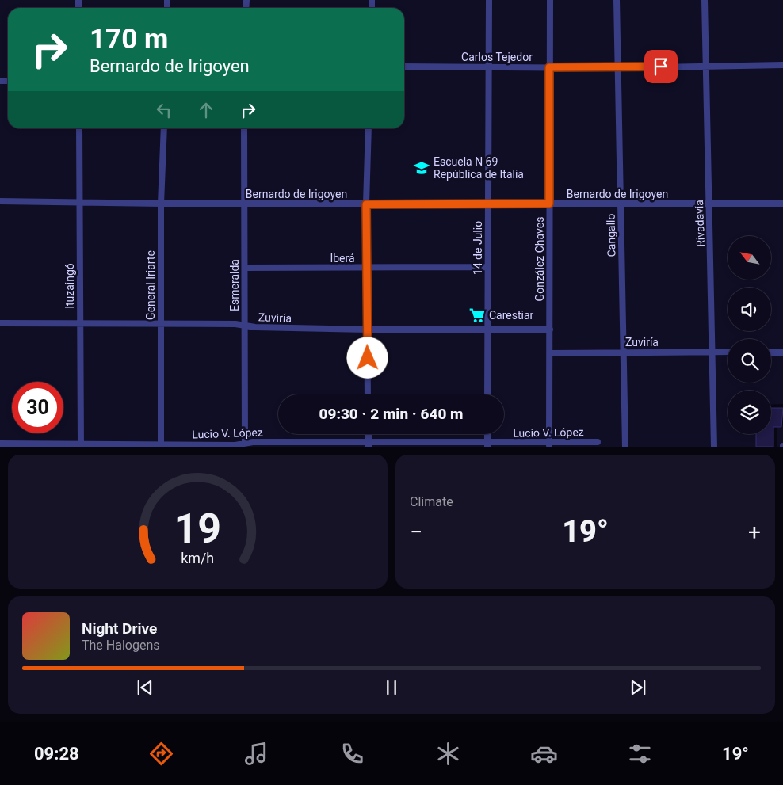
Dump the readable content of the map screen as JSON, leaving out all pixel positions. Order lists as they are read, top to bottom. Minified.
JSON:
{"streets":{"street":["Carlos Tejedor","Bernardo de Irigoyen","Rivadavia","Cangallo","14 de Julio","Iberá","González Chaves","General Iriarte","Esmeralda","Ituzaingó","Zuviría","Lucio V. López"]},"crossings":[["Carlos Tejedor","Rivadavia"],["Carlos Tejedor","Cangallo"],["Carlos Tejedor","14 de Julio"],["Carlos Tejedor","González Chaves"],["Bernardo de Irigoyen","Rivadavia"],["Bernardo de Irigoyen","Cangallo"],["Bernardo de Irigoyen","14 de Julio"],["Bernardo de Irigoyen","González Chaves"],["Bernardo de Irigoyen","General Iriarte"],["Bernardo de Irigoyen","Esmeralda"],["Bernardo de Irigoyen","Ituzaingó"],["Rivadavia","Zuviría"],["Cangallo","Zuviría"],["14 de Julio","Iberá"],["14 de Julio","Zuviría"],["Iberá","Esmeralda"],["González Chaves","Zuviría"],["González Chaves","Lucio V. López"],["General Iriarte","Zuviría"],["General Iriarte","Lucio V. López"],["Esmeralda","Zuviría"],["Esmeralda","Lucio V. López"],["Ituzaingó","Zuviría"],["Ituzaingó","Lucio V. López"]],"places":{"school or university":["Escuela N 69 República de Italia"],"supermarket":["Carestiar"]},"north":"top left","page":{"turn":["170 m","Bernardo de Irigoyen"],"limit":"30","trip":"09:30 · 2 min · 640 m","tile":"Climate","heat":["−","19°","+"],"song":["Night Drive","The Halogens"],"tabs":["09:28","19°"],"gauge":["19","km/h"]}}
